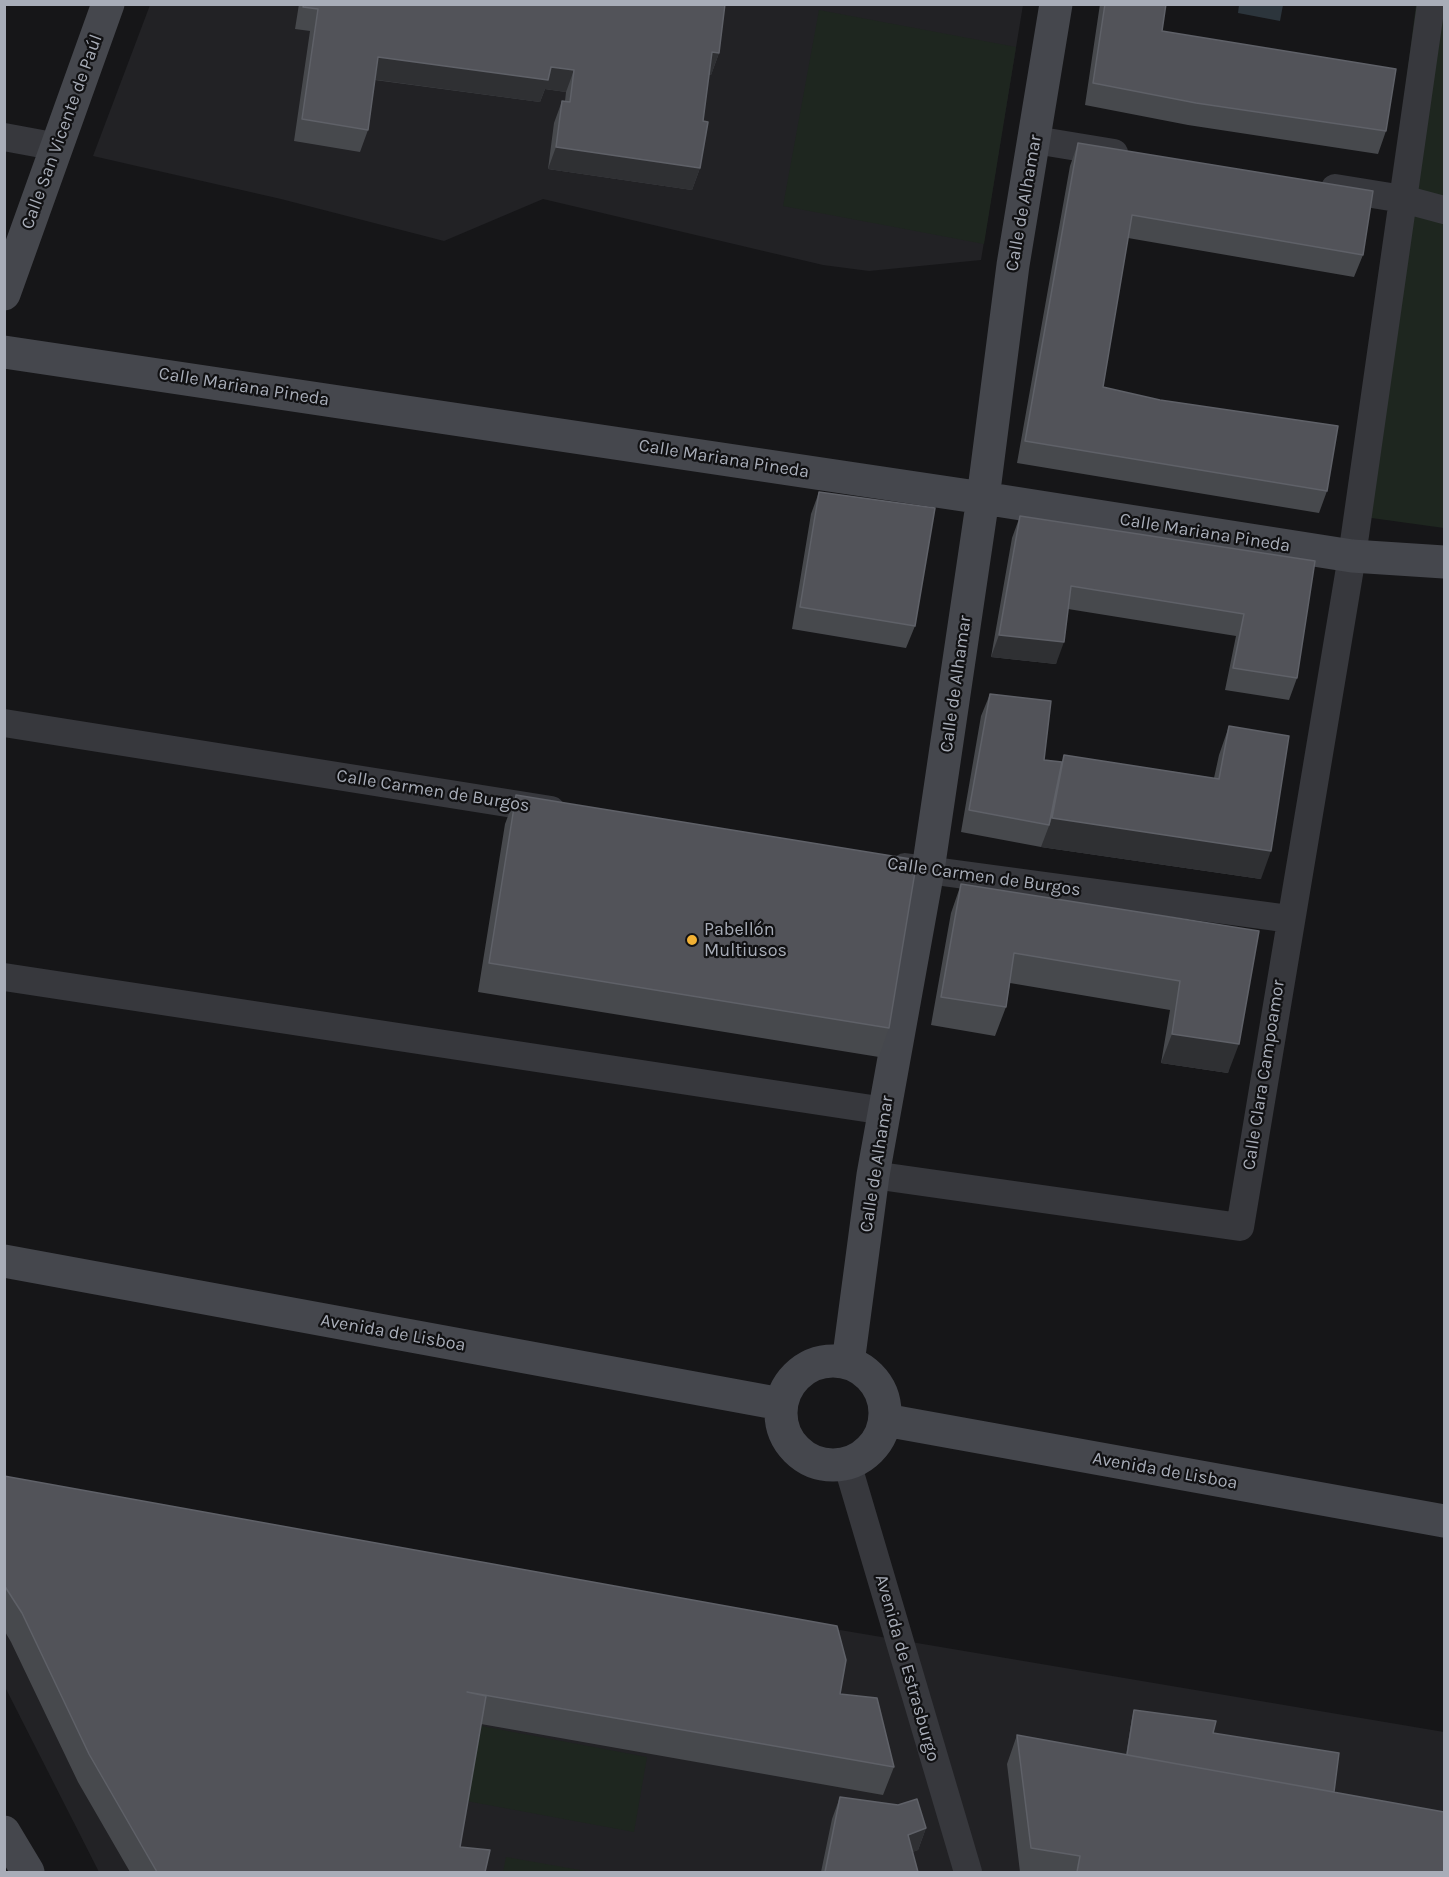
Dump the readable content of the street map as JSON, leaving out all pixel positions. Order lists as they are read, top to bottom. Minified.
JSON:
{"streets":{"street":["Calle San Vicente de Paúl","Calle de Alhamar","Calle Mariana Pineda","Calle Carmen de Burgos","Calle Clara Campoamor","Avenida de Lisboa","Avenida de Estrasburgo"]},"crossings":[["Calle de Alhamar","Calle Mariana Pineda"],["Calle de Alhamar","Calle Carmen de Burgos"],["Calle de Alhamar","Calle Clara Campoamor"],["Calle de Alhamar","Avenida de Lisboa"],["Calle de Alhamar","Avenida de Estrasburgo"],["Calle Mariana Pineda","Calle Clara Campoamor"],["Calle Carmen de Burgos","Calle Clara Campoamor"],["Avenida de Lisboa","Avenida de Estrasburgo"]],"places":["Pabellón Multiusos"]}
